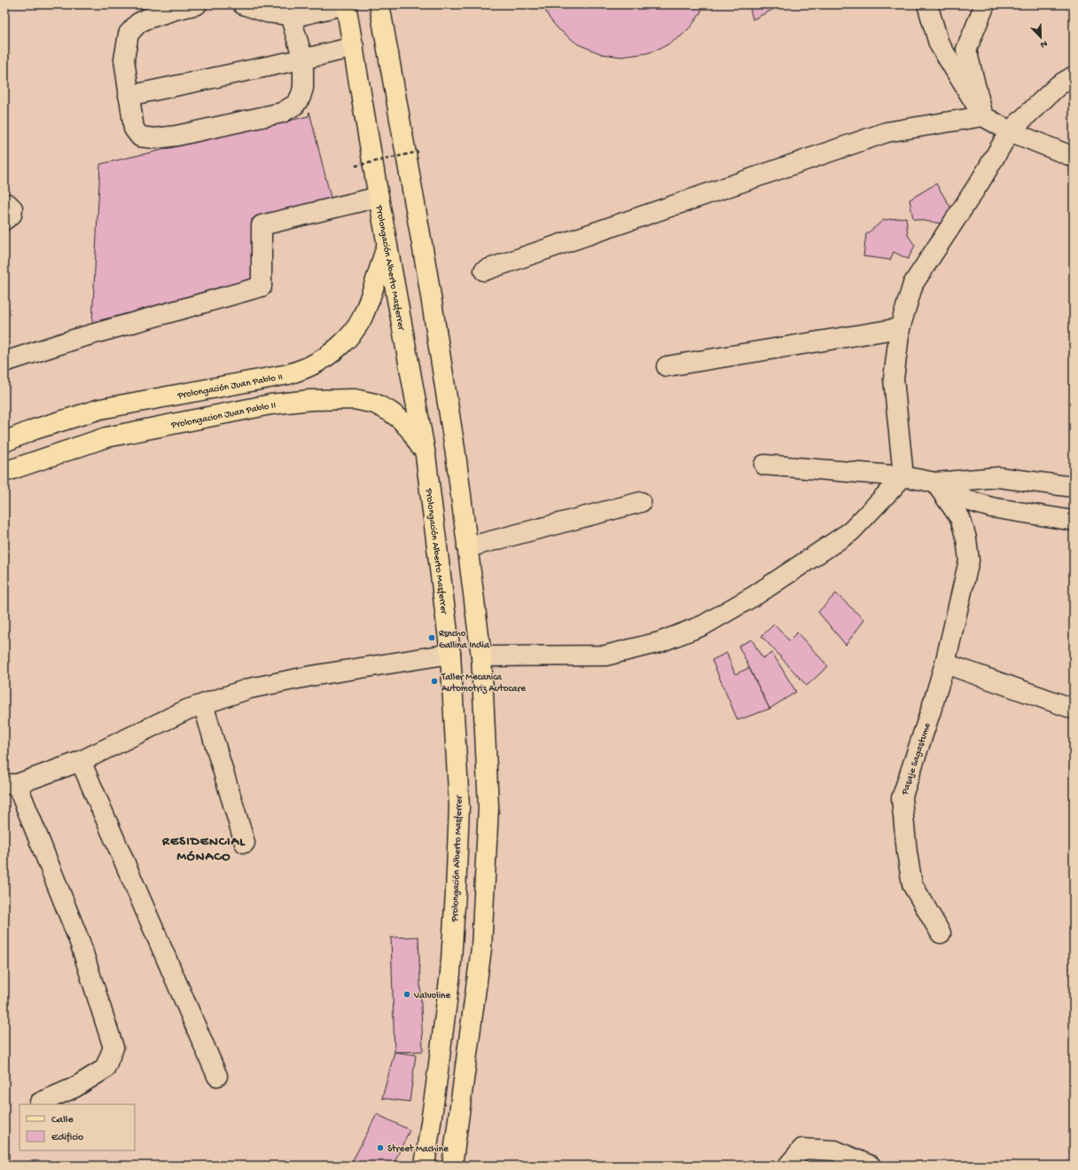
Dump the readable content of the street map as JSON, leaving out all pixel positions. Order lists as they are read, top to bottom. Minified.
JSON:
{"streets":{"main road":["Prolongación Alberto Masferrer","Prolongación Juan Pablo II","Prolongacion Juan Pablo II"],"street":["Pasaje Sagastume"]},"crossings":[["Prolongación Alberto Masferrer","Prolongación Juan Pablo II"],["Prolongación Alberto Masferrer","Prolongacion Juan Pablo II"]],"districts":["RESIDENCIAL MÓNACO"],"places":["Rsncho Gallina India","Taller Mecanica Automotriz Autocare","Valvoline","Street Machine"],"legend":["Calle","Edificio"],"north":"bottom right"}
